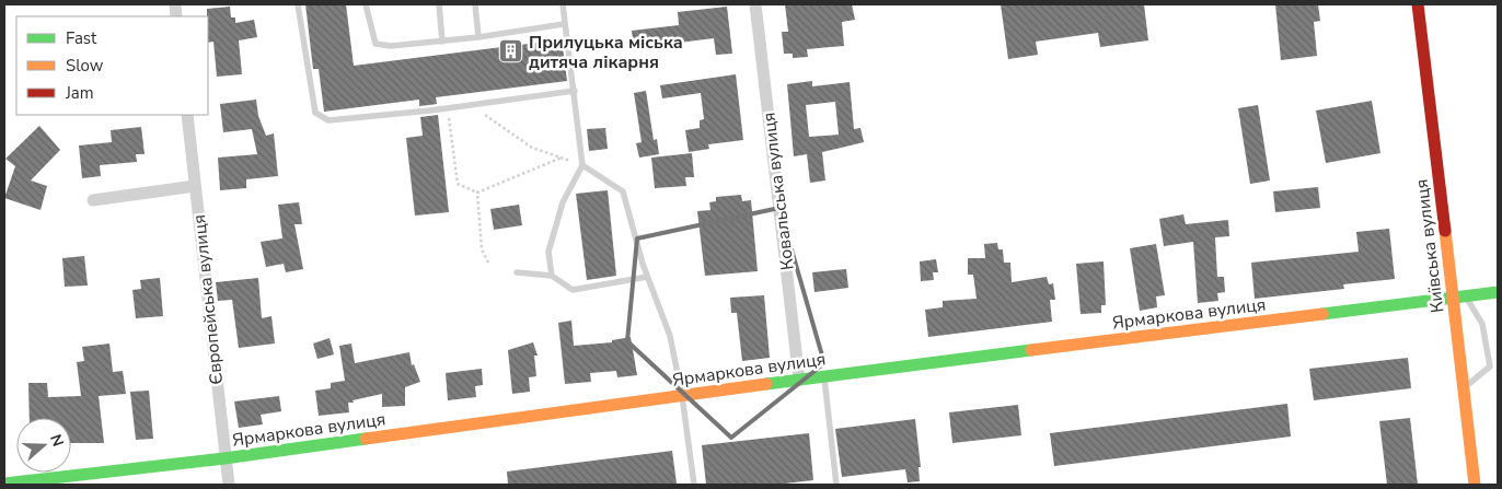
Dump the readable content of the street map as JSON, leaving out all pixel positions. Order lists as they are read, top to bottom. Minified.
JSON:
{"streets":{"street":["Ковальська вулиця","Київська вулиця","Європейська вулиця","Ярмаркова вулиця"]},"crossings":[["Ковальська вулиця","Ярмаркова вулиця"],["Київська вулиця","Ярмаркова вулиця"],["Європейська вулиця","Ярмаркова вулиця"]],"places":{"building":["Прилуцька міська дитяча лікарня"]},"legend":["Fast","Slow","Jam"],"north":"right"}
